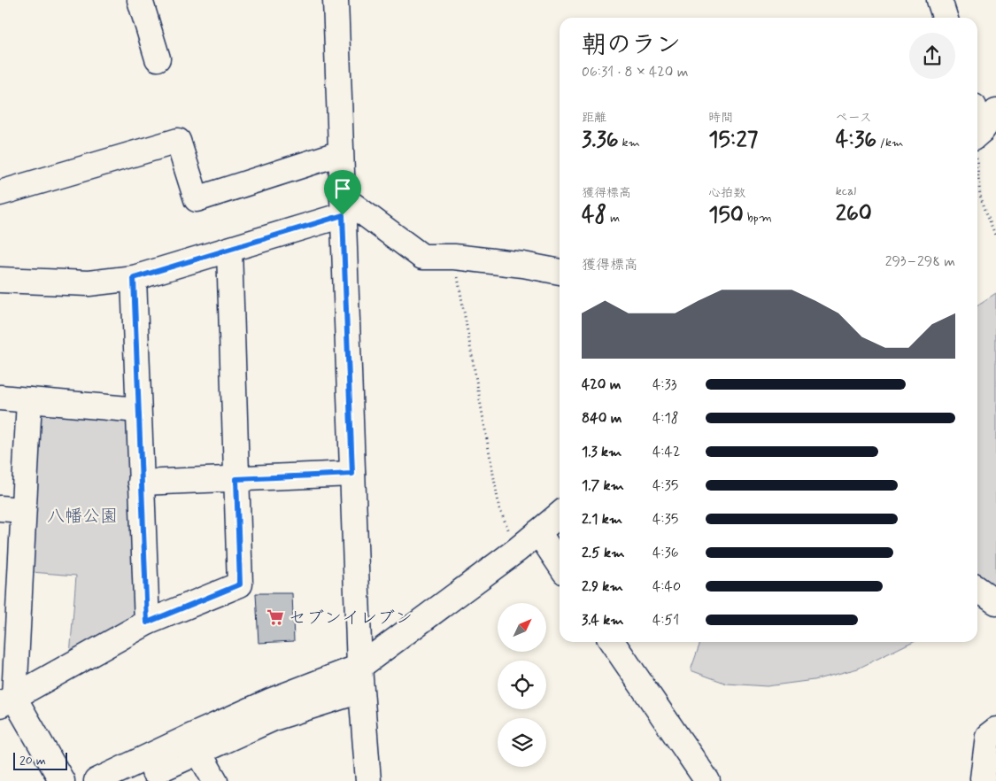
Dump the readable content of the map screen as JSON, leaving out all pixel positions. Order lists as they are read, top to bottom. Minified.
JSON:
{"parks":["八幡公園"],"places":{"supermarket":["セブンイレブン"]},"scale_bar":"20 m","north":"top right","page":{"heading":["朝のラン","06:31 · 8 × 420 m"],"stats":[["距離","3.36 km"],["時間","15:27"],["ペース","4:36 /km"],["獲得標高","48 m"],["心拍数","150 bpm"],["kcal","260"]],"chart":["獲得標高","293–298 m"],"list":[{"name":"420 m","note":"4:33"},{"name":"840 m","note":"4:18"},{"name":"1.3 km","note":"4:42"},{"name":"1.7 km","note":"4:35"},{"name":"2.1 km","note":"4:35"},{"name":"2.5 km","note":"4:36"},{"name":"2.9 km","note":"4:40"},{"name":"3.4 km","note":"4:51"}],"scale":"20 m"}}
